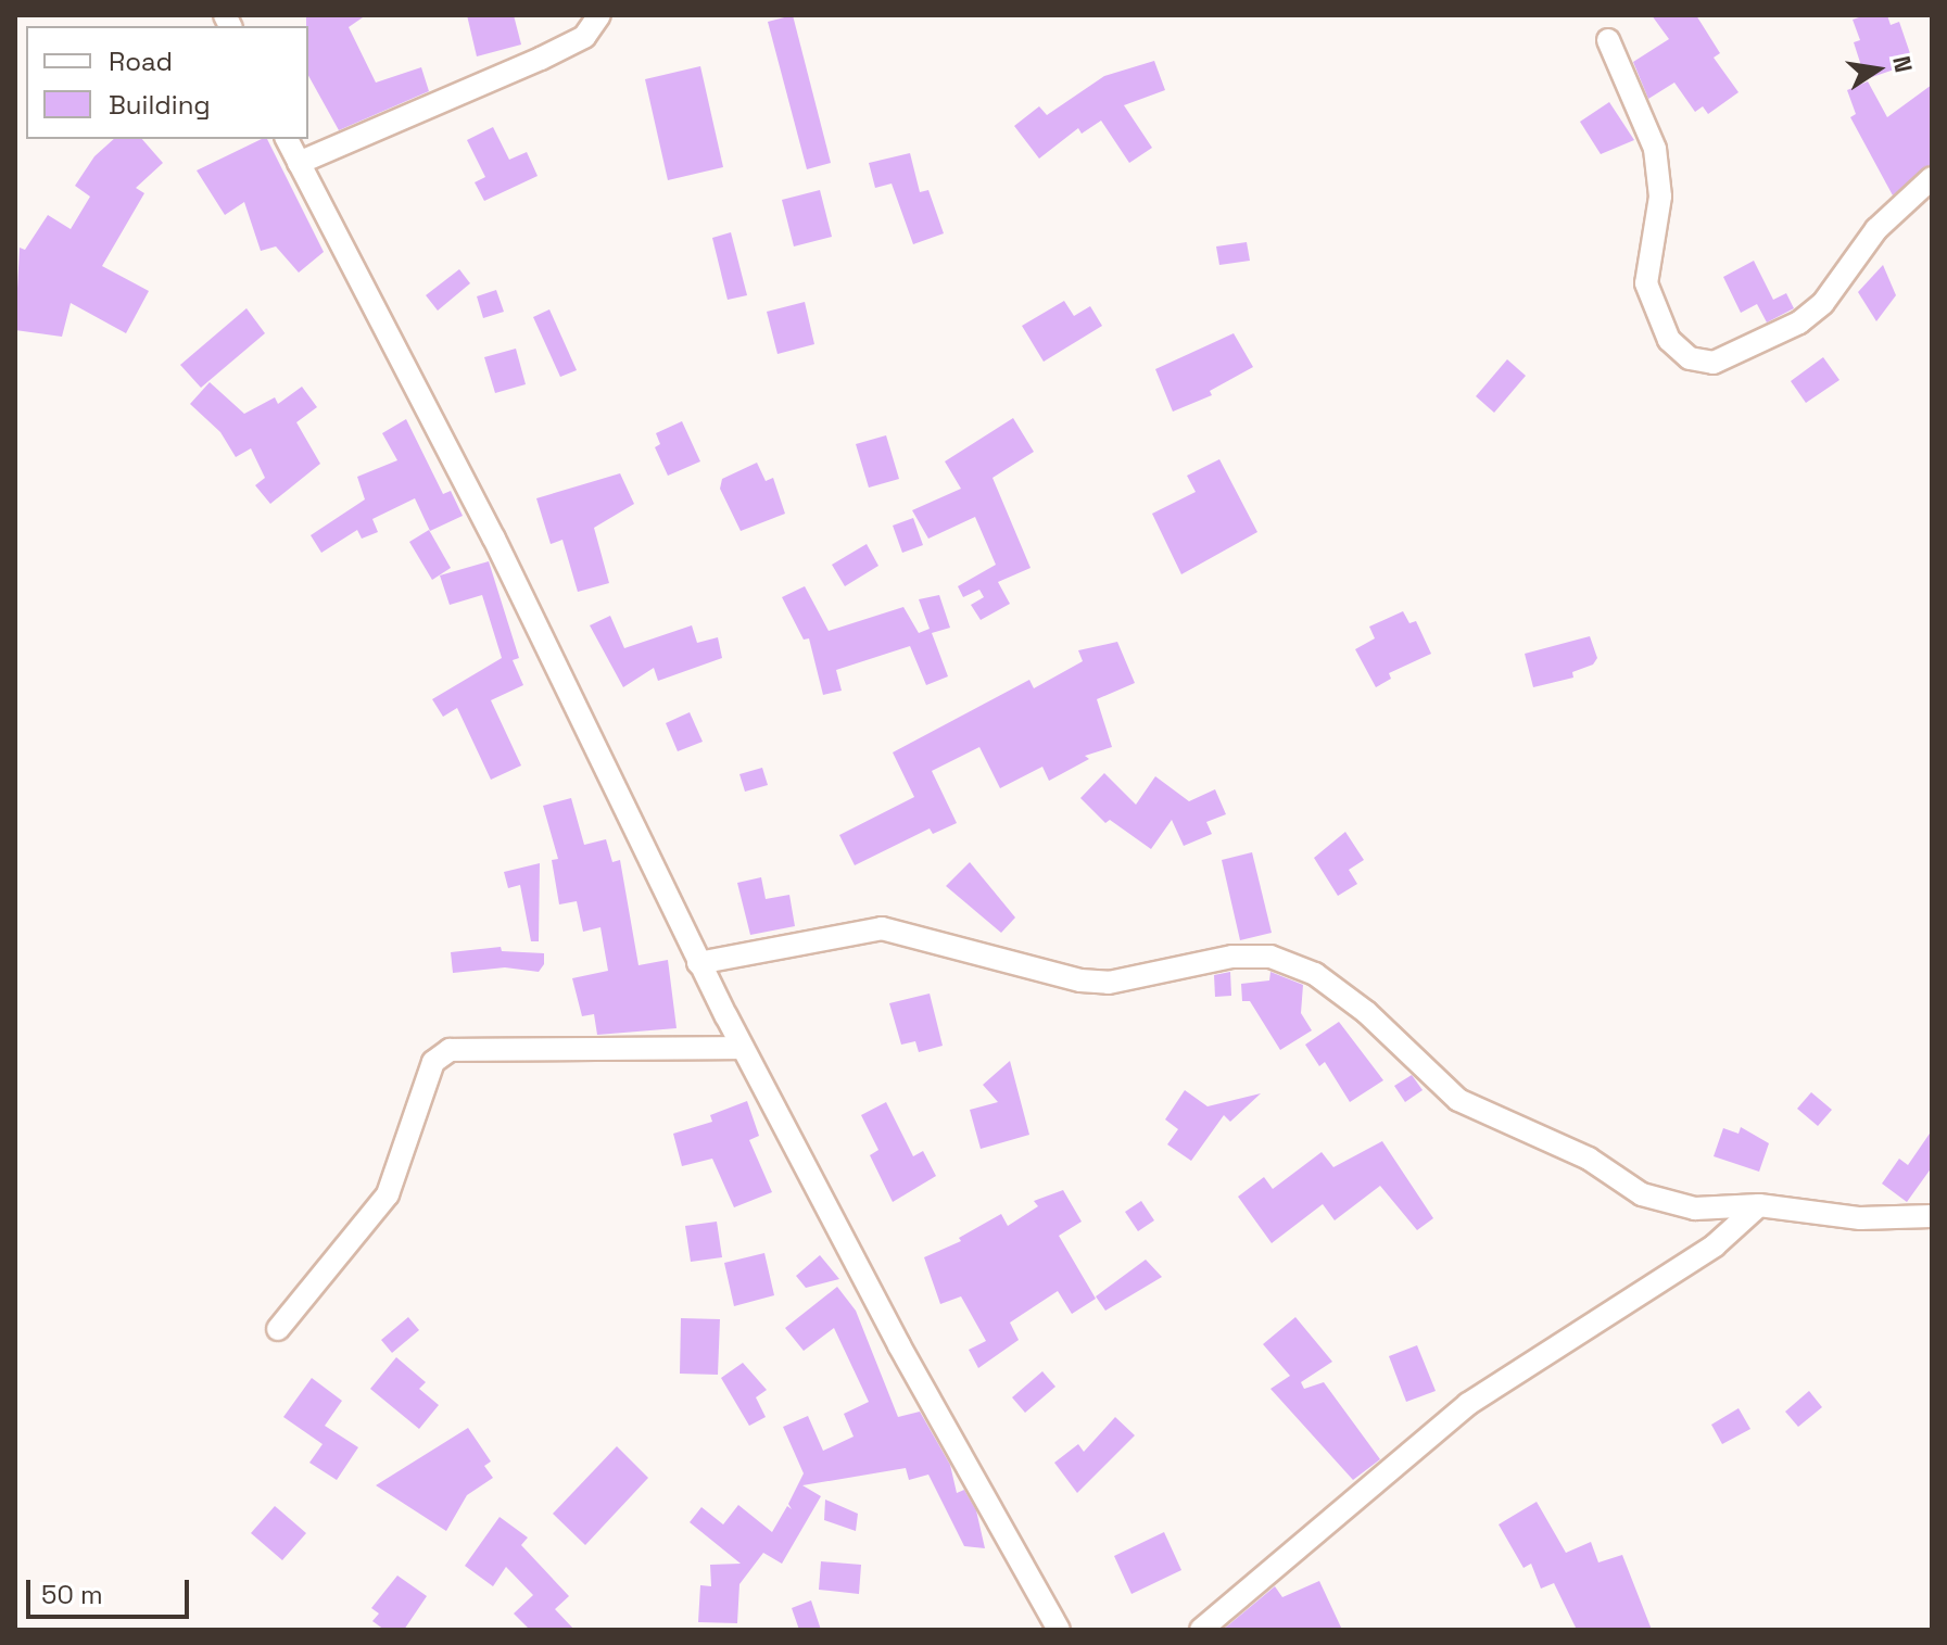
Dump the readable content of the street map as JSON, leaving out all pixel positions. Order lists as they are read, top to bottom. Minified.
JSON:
{"legend":["Road","Building"],"scale_bar":"50 m","north":"right"}
